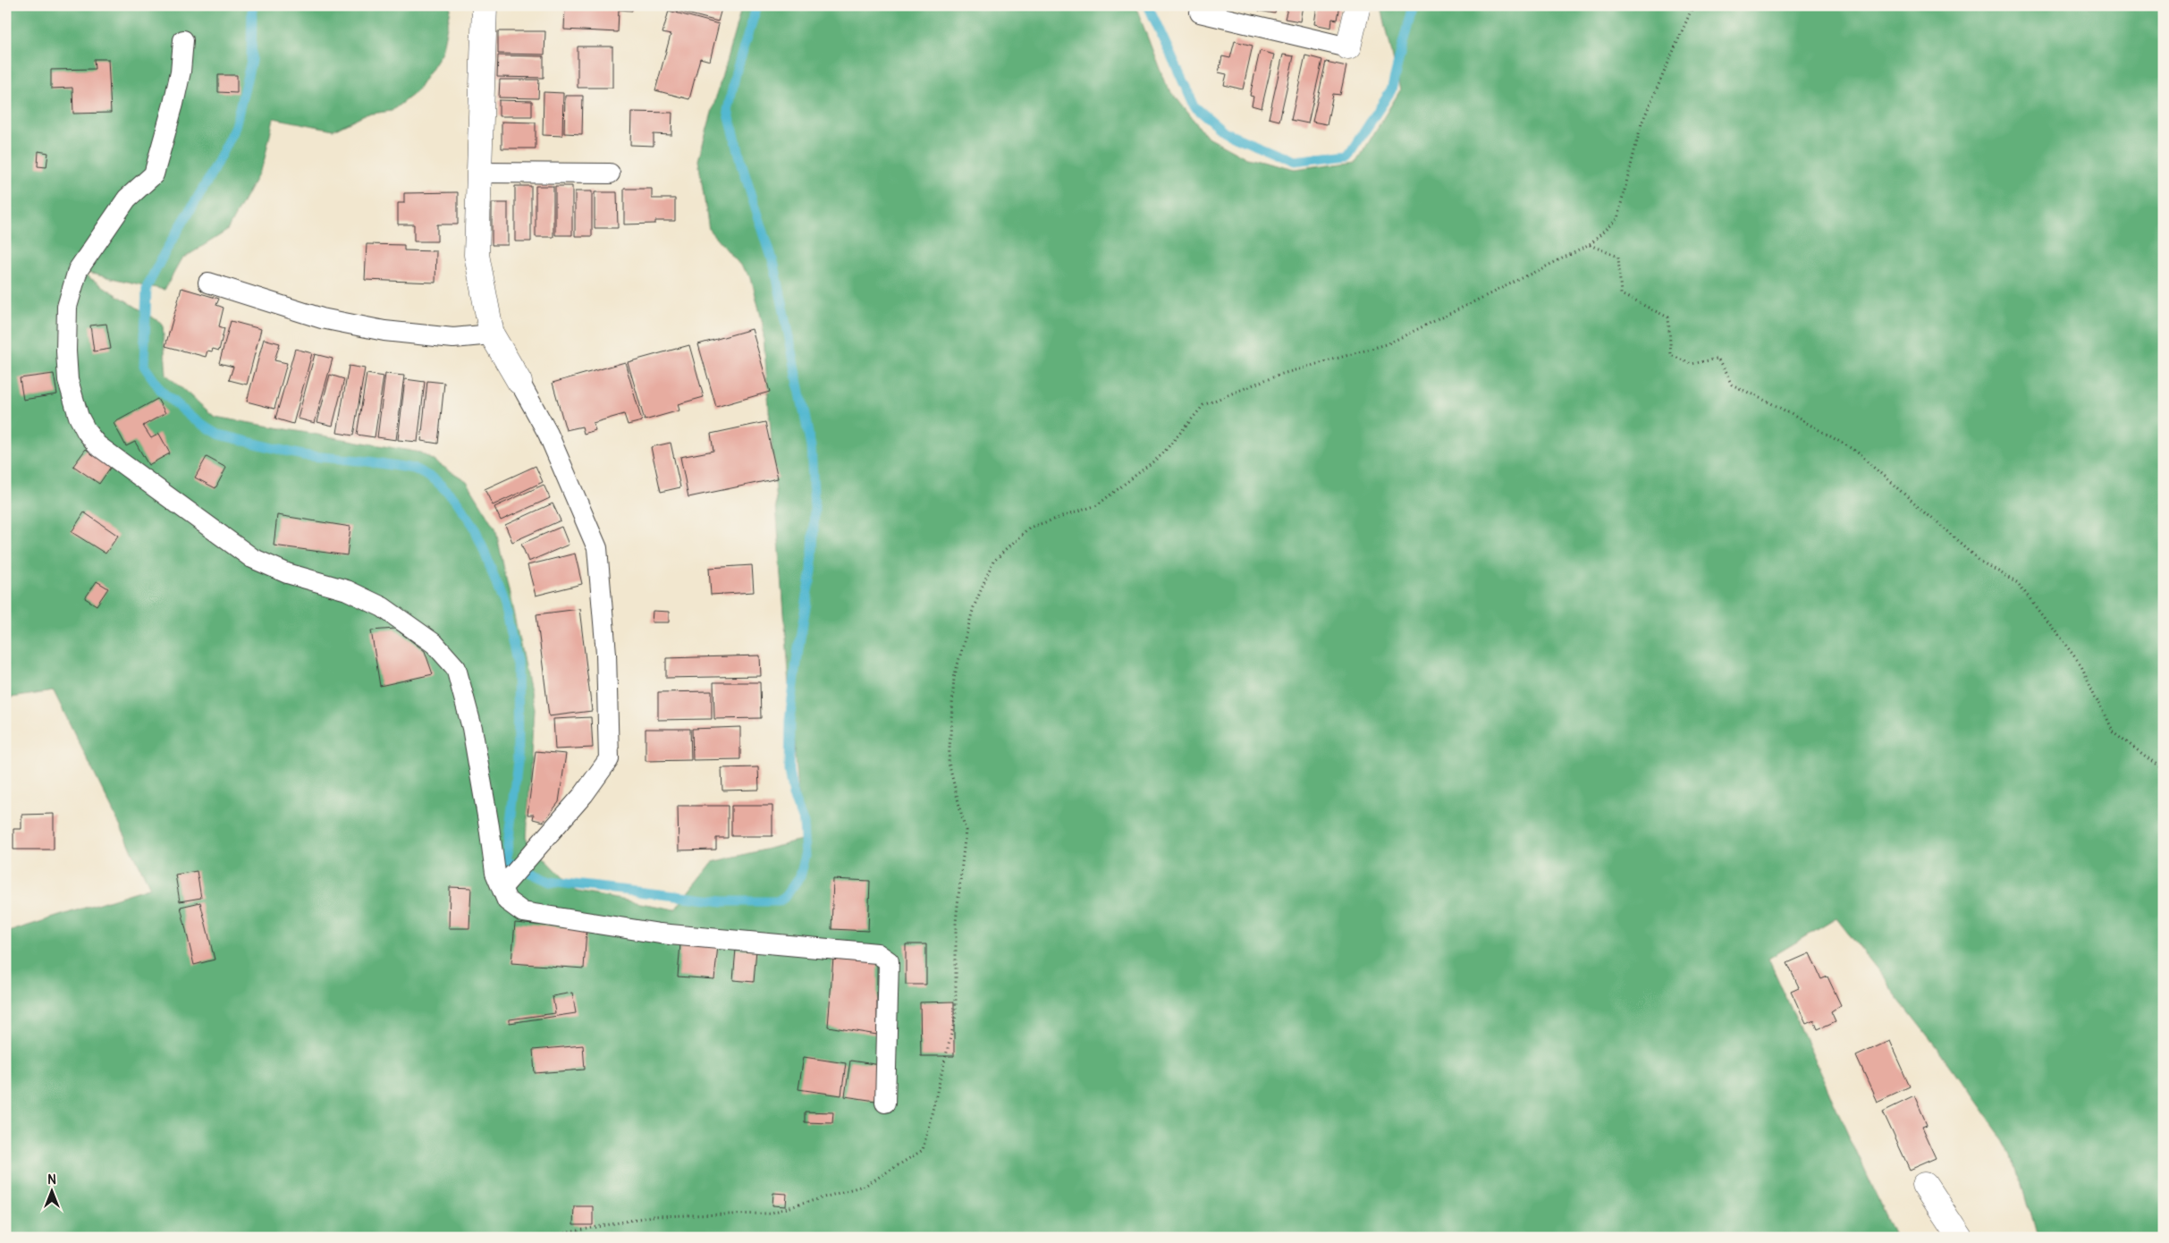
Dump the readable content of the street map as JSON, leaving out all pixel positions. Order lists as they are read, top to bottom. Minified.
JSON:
{"north":"top"}
